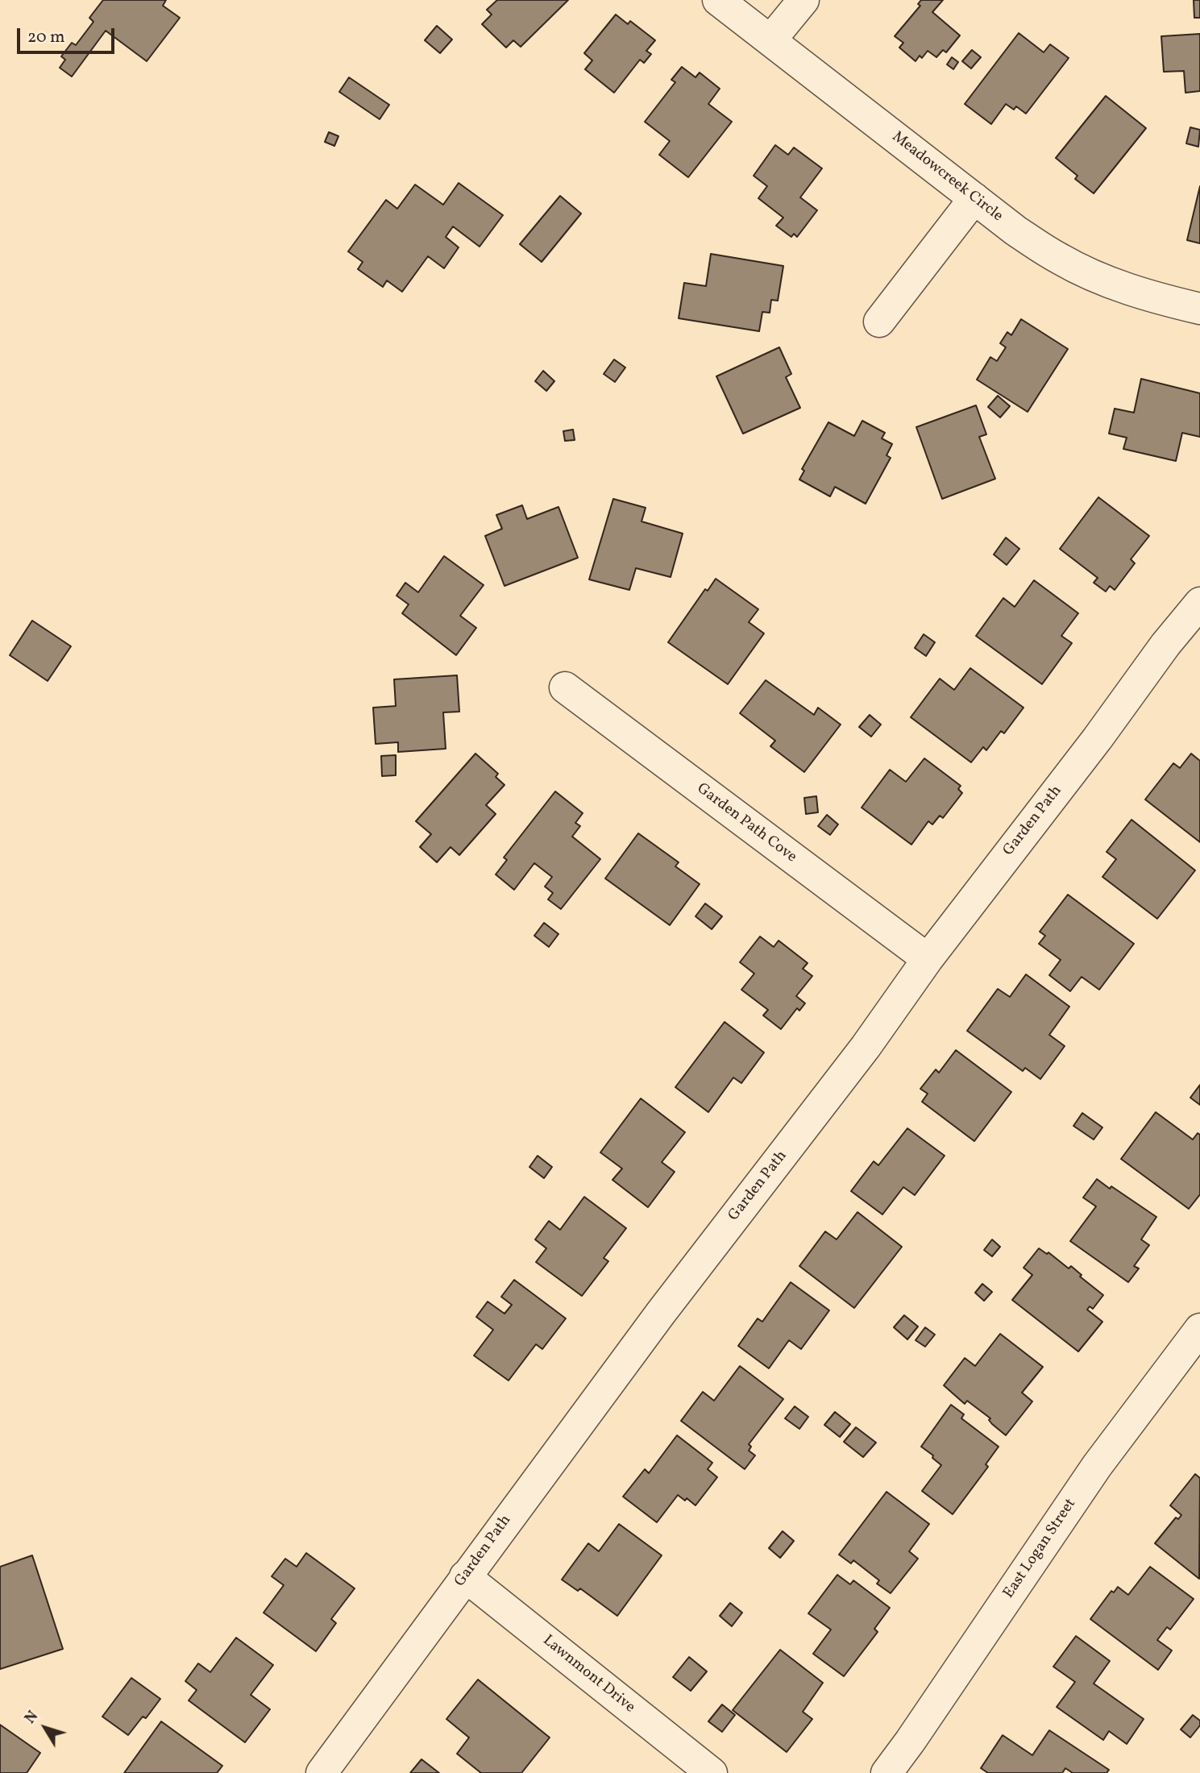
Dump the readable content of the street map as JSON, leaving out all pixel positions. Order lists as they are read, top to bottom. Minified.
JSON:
{"streets":{"street":["Meadowcreek Circle","Garden Path","Garden Path Cove","East Logan Street","Lawnmont Drive"]},"crossings":[["Garden Path","Garden Path Cove"],["Garden Path","Lawnmont Drive"]],"scale_bar":"20 m","north":"top left"}
